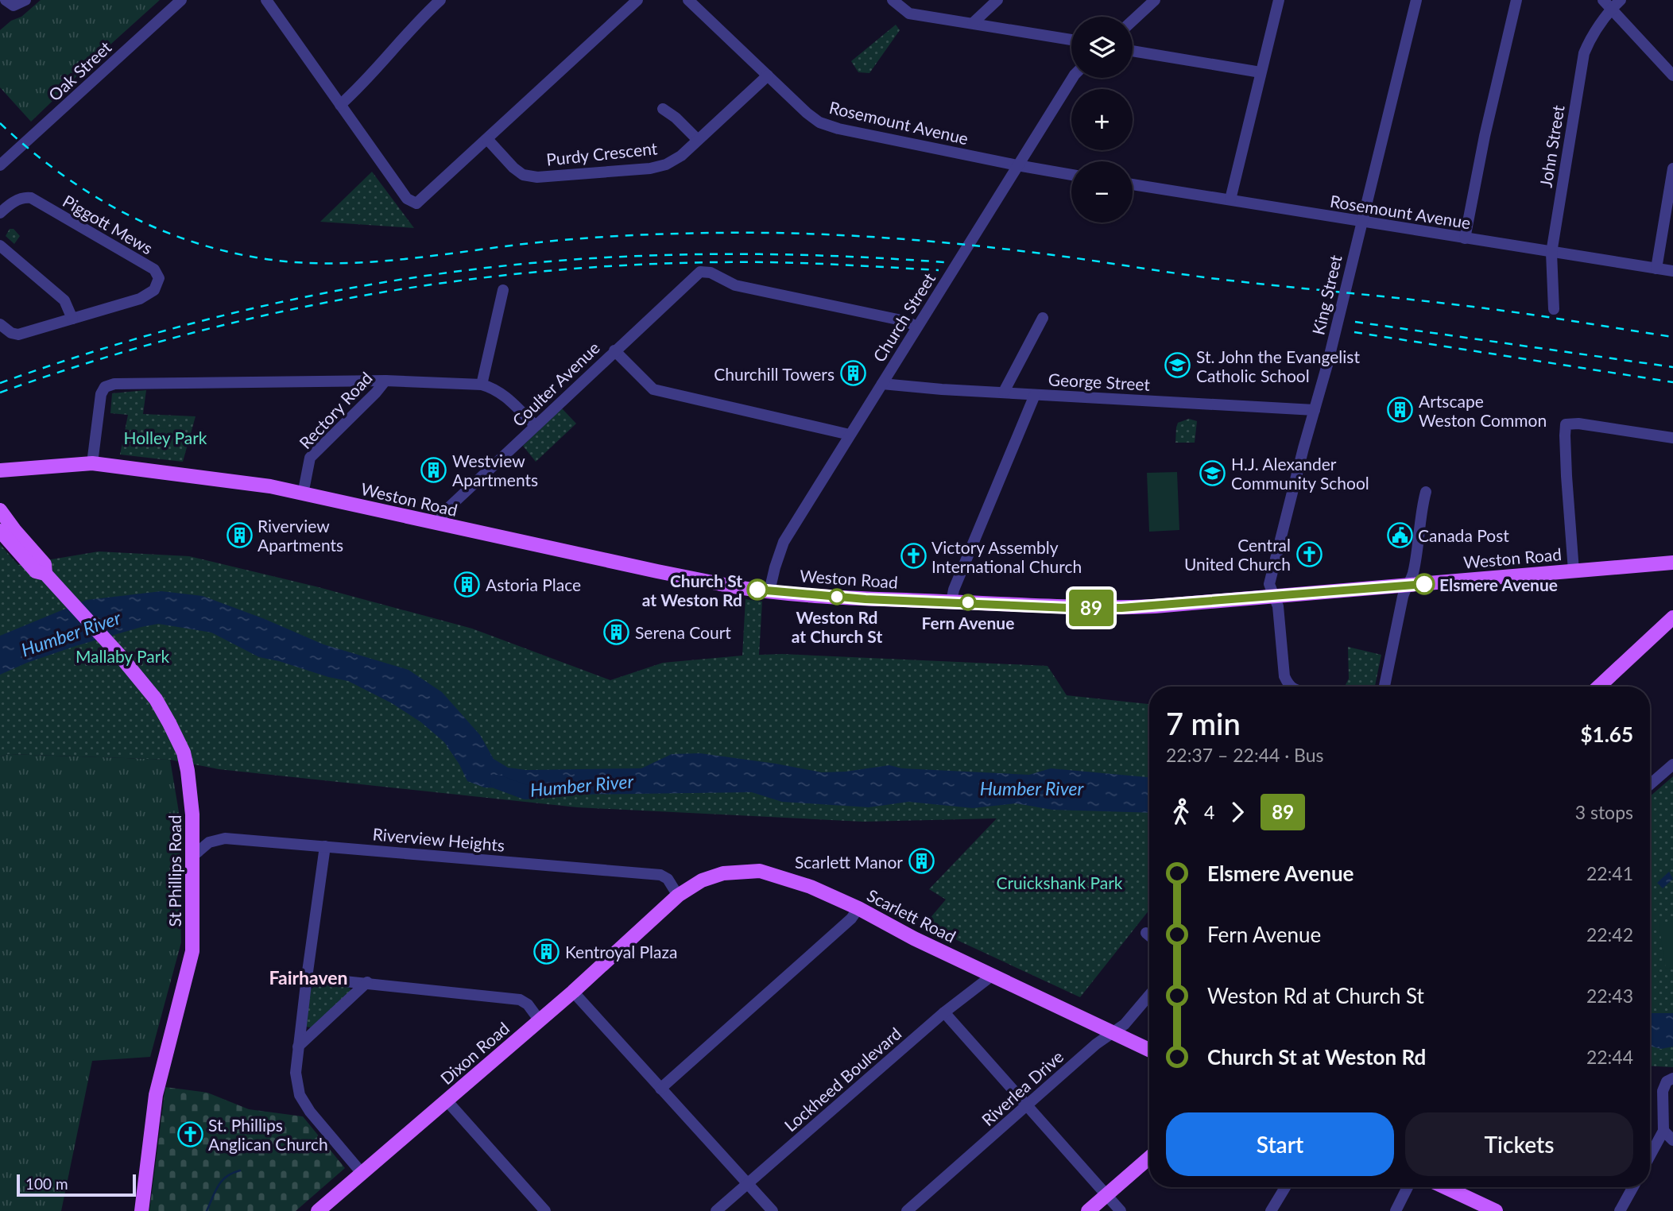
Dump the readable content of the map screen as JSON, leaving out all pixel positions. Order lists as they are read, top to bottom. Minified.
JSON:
{"streets":{"main road":["Weston Road","St Phillips Road","Scarlett Road","Dixon Road"],"street":["Oak Street","Rosemount Avenue","John Street","Purdy Crescent","Piggott Mews","King Street","Church Street","George Street","Coulter Avenue","Rectory Road","Riverview Heights","Lockheed Boulevard","Riverlea Drive"]},"crossings":[["Rosemount Avenue","John Street"],["Rosemount Avenue","Purdy Crescent"],["Rosemount Avenue","King Street"],["Rosemount Avenue","Church Street"],["King Street","George Street"],["King Street","Weston Road"],["Church Street","George Street"],["Church Street","Coulter Avenue"],["Church Street","Weston Road"],["Coulter Avenue","Rectory Road"],["Coulter Avenue","Weston Road"],["Rectory Road","Weston Road"],["Riverview Heights","St Phillips Road"],["Riverview Heights","Scarlett Road"],["Scarlett Road","Dixon Road"],["Scarlett Road","Lockheed Boulevard"],["Scarlett Road","Riverlea Drive"]],"districts":["Fairhaven"],"water":["Humber River"],"parks":["Holley Park","Mallaby Park","Cruickshank Park"],"places":{"school or university":["St. John the Evangelist Catholic School","H.J. Alexander Community School"],"building":["Churchill Towers","Artscape Weston Common","Westview Apartments","Riverview Apartments","Astoria Place","Serena Court","Scarlett Manor","Kentroyal Plaza"],"public building":["Canada Post"],"church":["Central United Church","Victory Assembly International Church","St. Phillips Anglican Church"],"other":["Elsmere Avenue","Church St at Weston Rd","Weston Rd at Church St","Fern Avenue"]},"lines":["bus line 89"],"scale_bar":"100 m","page":{"on_map":"89","map_buttons":["+","−"],"heading":["7 min","22:37 – 22:44 · Bus","$1.65"],"legs":["4","89","3 stops"],"list":[{"name":"Elsmere Avenue","value":"22:41"},{"name":"Fern Avenue","value":"22:42"},{"name":"Weston Rd at Church St","value":"22:43"},{"name":"Church St at Weston Rd","value":"22:44"}],"buttons":["Start","Tickets"],"scale":"100 m"}}
